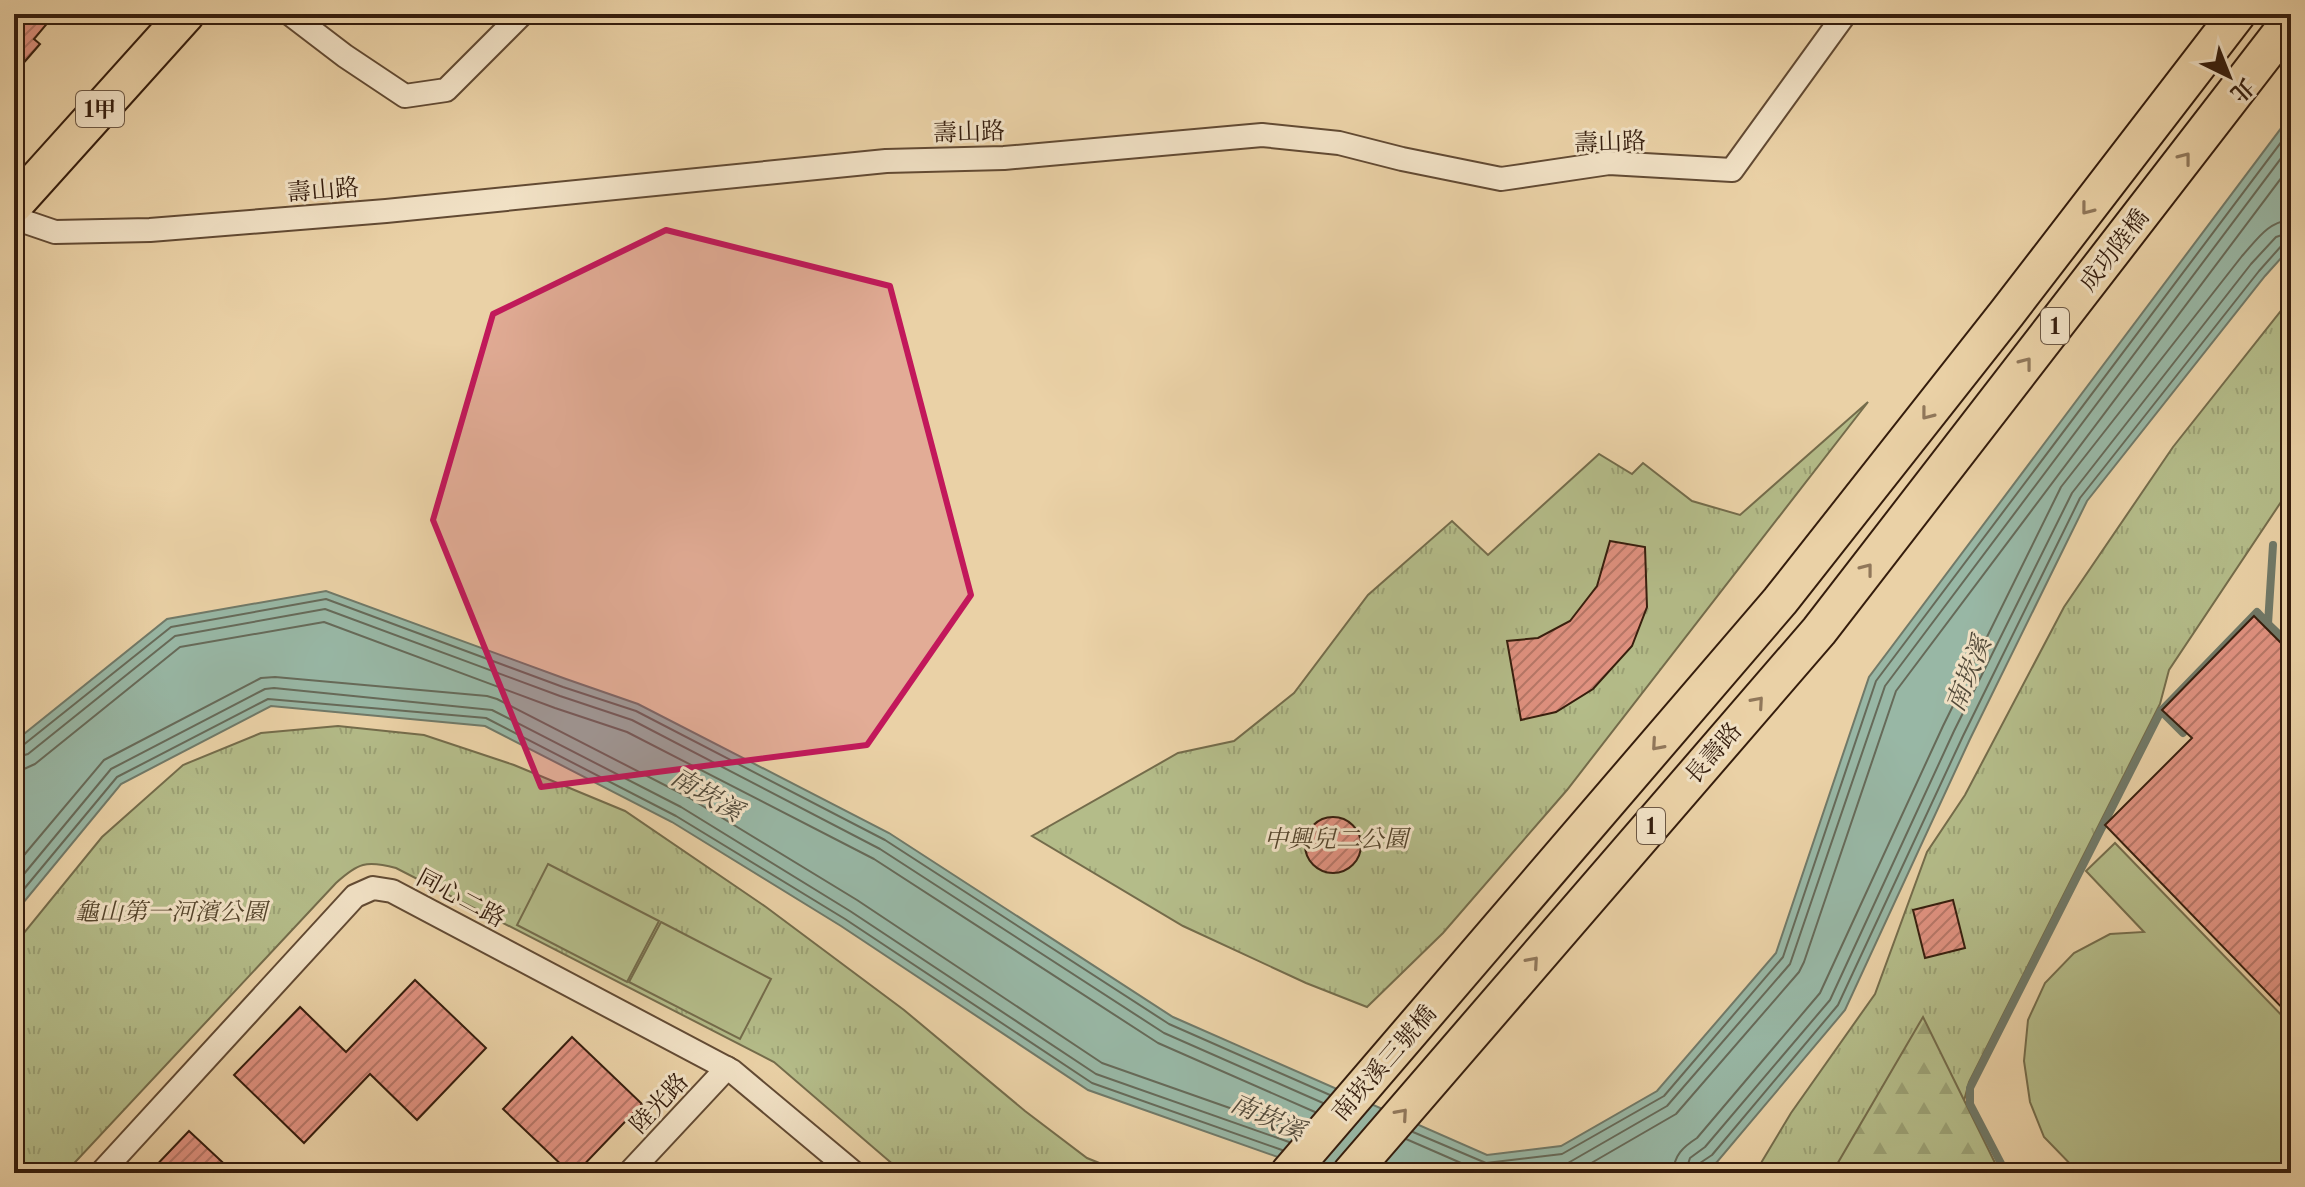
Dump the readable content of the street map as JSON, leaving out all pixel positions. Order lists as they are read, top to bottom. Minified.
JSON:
{"streets":{"main road":["1甲","成功陸橋","1","長壽路","南崁溪三號橋"],"street":["壽山路","同心二路","陸光路"]},"crossings":[["成功陸橋","長壽路"],["長壽路","南崁溪三號橋"],["同心二路","陸光路"]],"water":["南崁溪"],"parks":["中興兒二公園","龜山第一河濱公園"],"north":"bottom right"}
